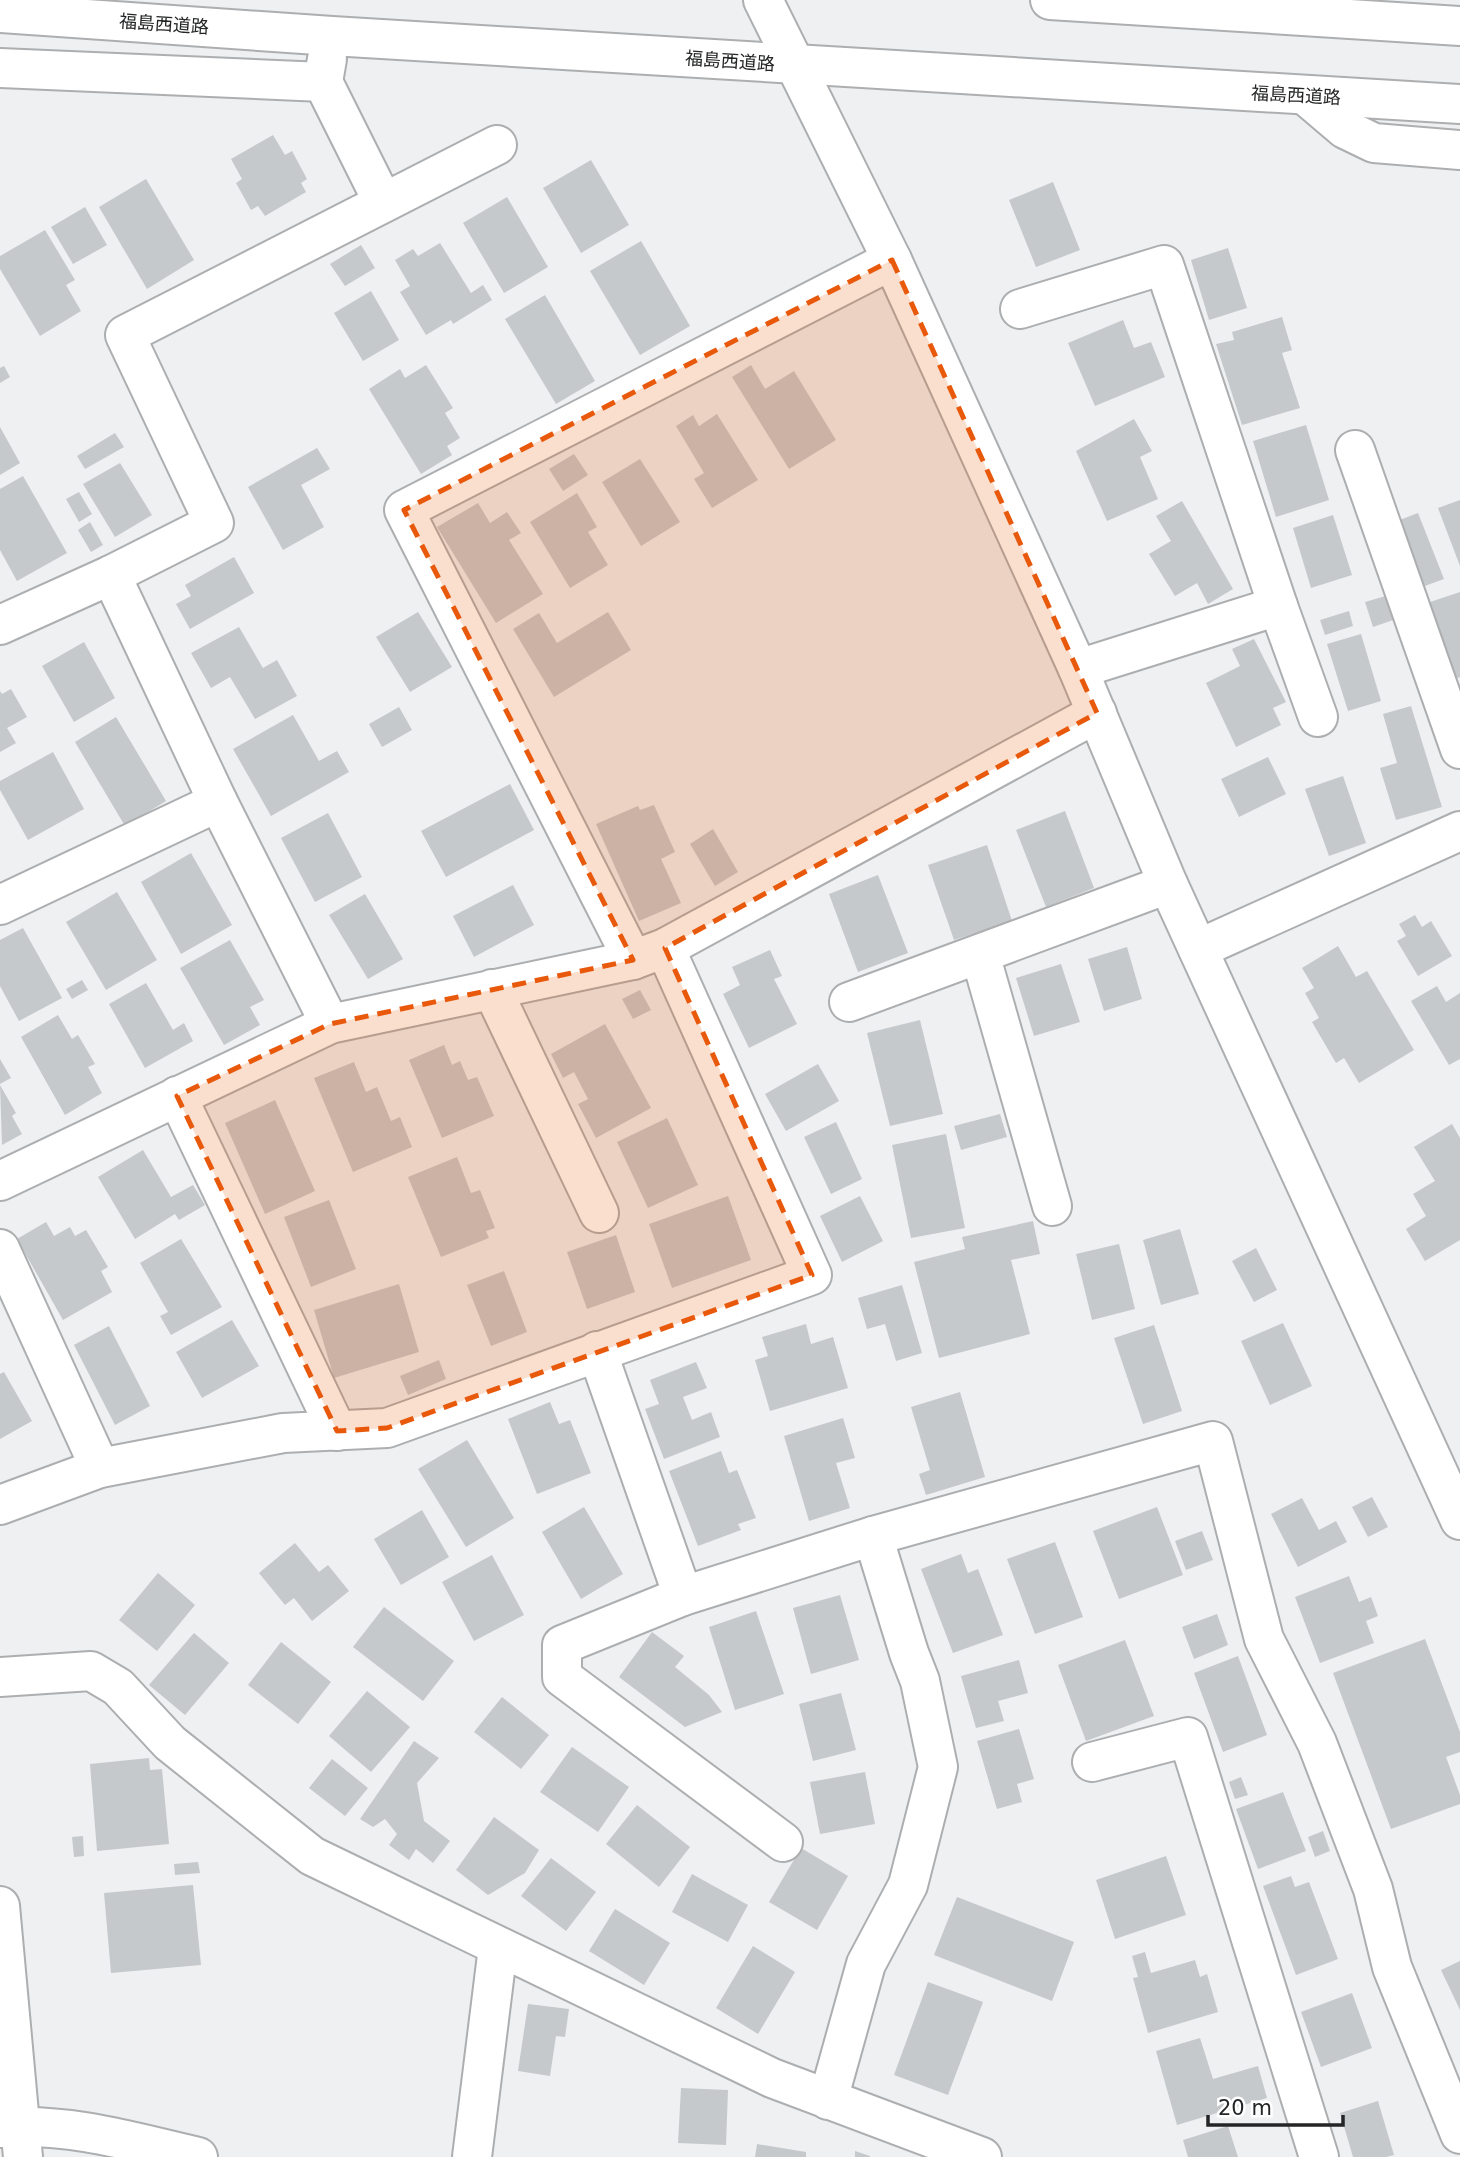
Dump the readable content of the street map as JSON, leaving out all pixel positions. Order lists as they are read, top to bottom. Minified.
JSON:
{"streets":{"main road":["福島西道路"]},"scale_bar":"20 m"}
